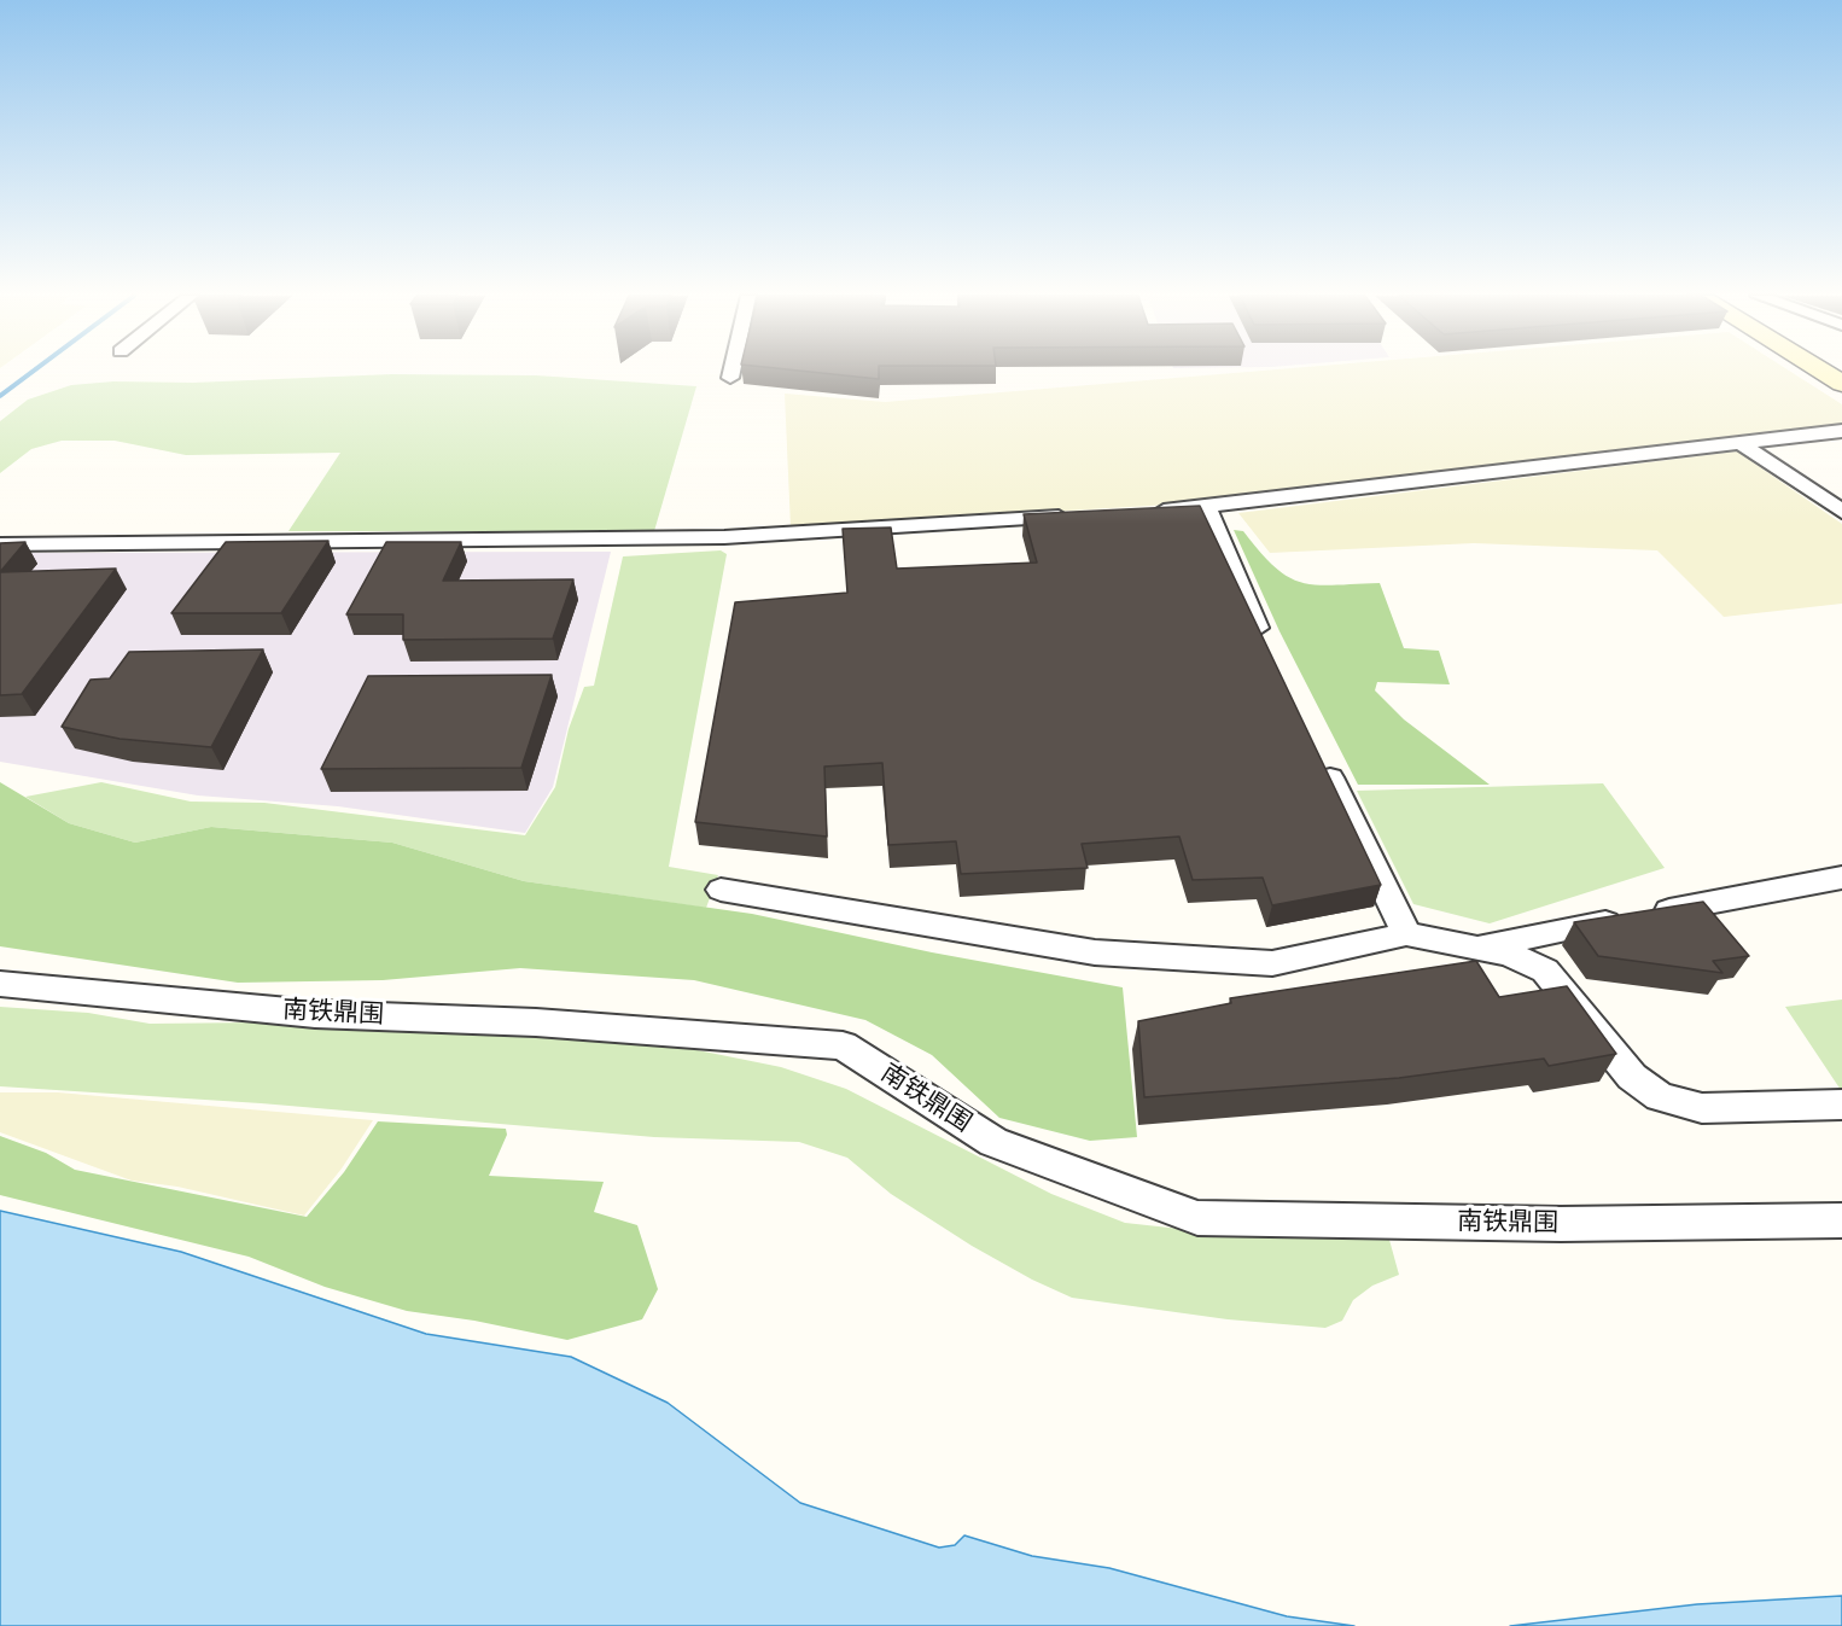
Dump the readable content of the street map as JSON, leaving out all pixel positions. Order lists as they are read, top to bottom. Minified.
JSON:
{"streets":{"street":["南铁鼎围"]}}
